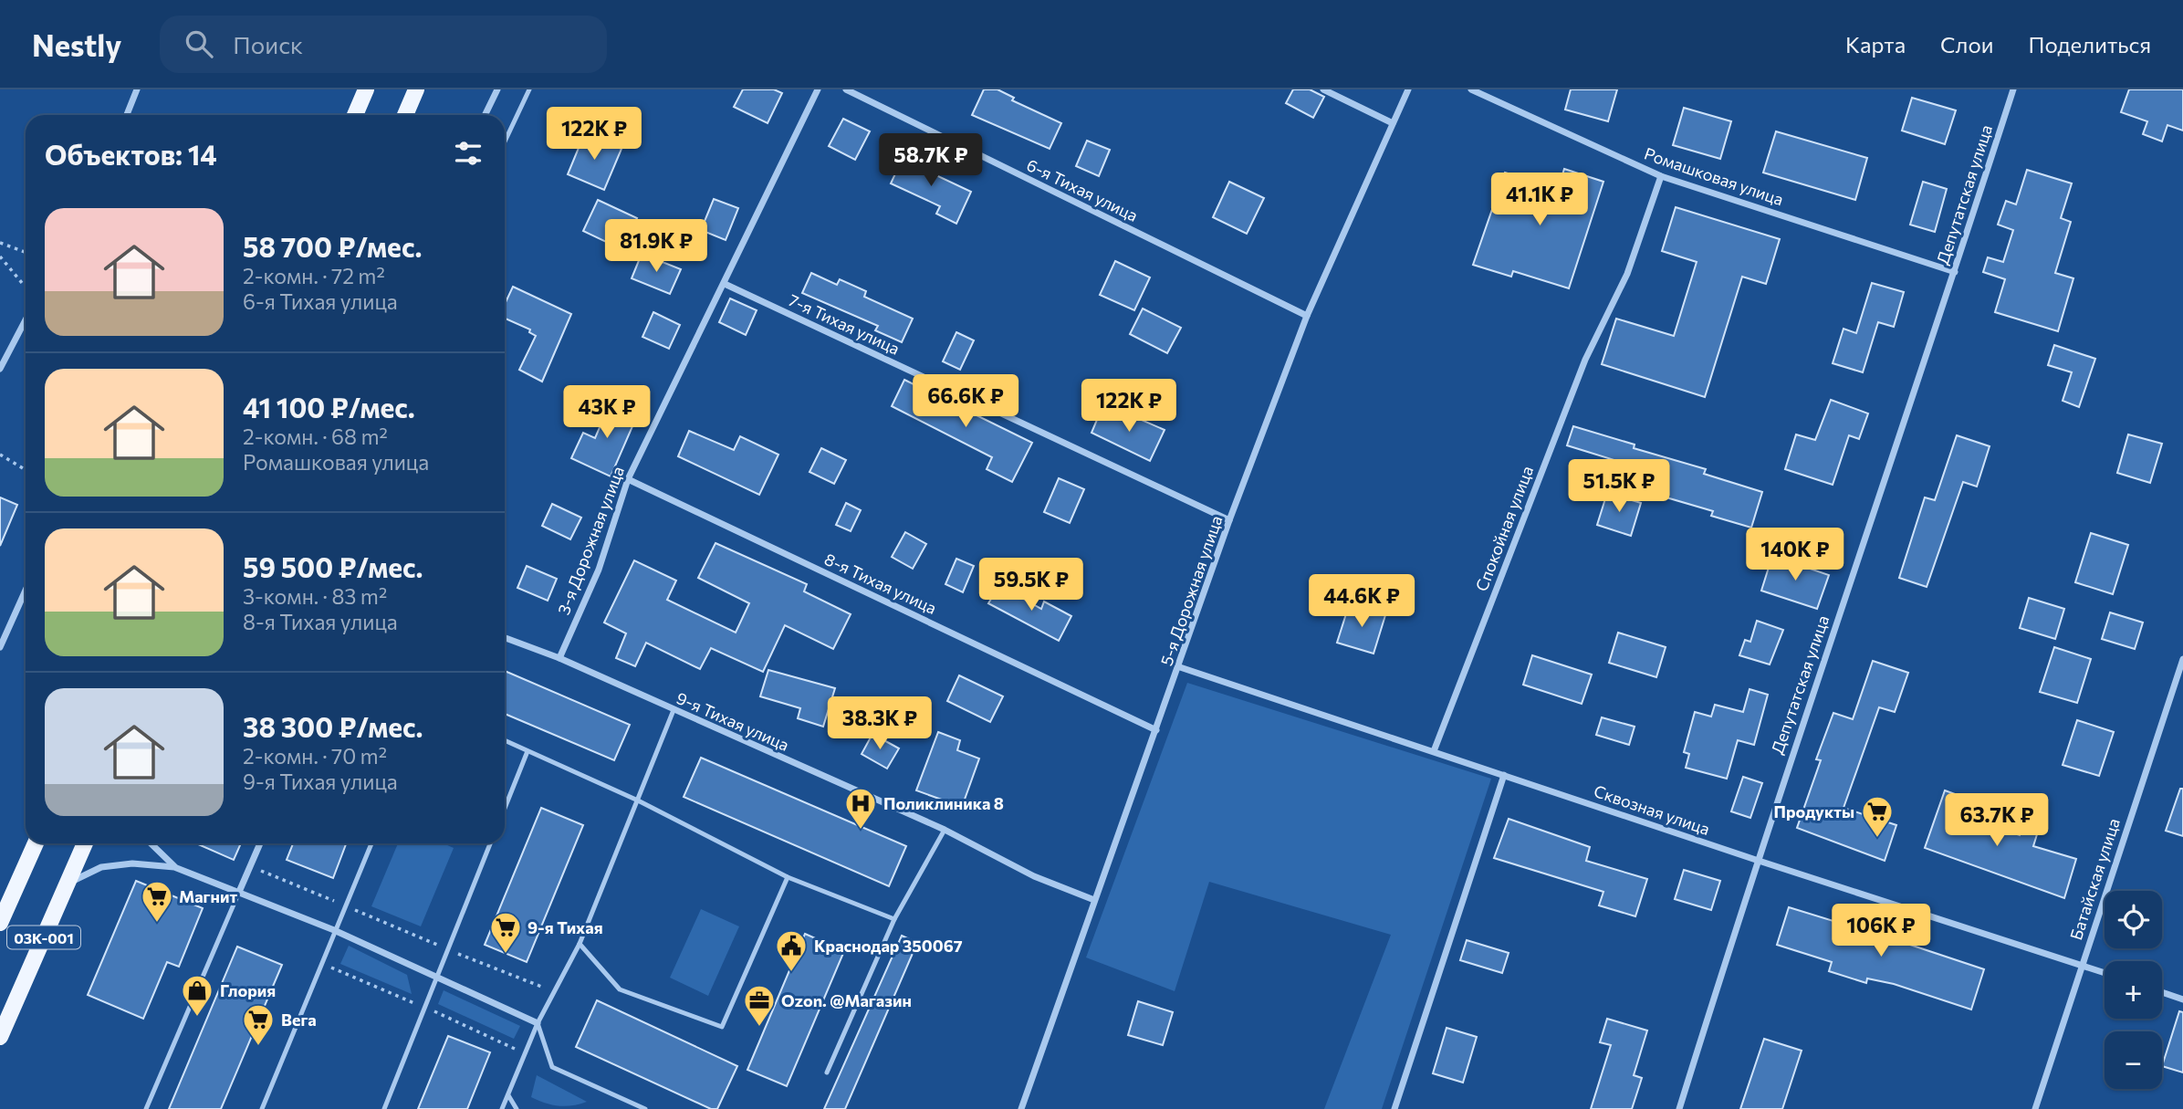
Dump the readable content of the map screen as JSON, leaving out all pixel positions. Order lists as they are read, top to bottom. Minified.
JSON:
{"streets":{"main road":["03К-001"],"street":["Ромашковая улица","6-я Тихая улица","Депутатская улица","7-я Тихая улица","Спокойная улица","3-я Дорожная улица","8-я Тихая улица","5-я Дорожная улица","9-я Тихая улица","Сквозная улица","Батайская улица"]},"crossings":[["Ромашковая улица","Депутатская улица"],["Ромашковая улица","Спокойная улица"],["6-я Тихая улица","5-я Дорожная улица"],["Депутатская улица","Сквозная улица"],["7-я Тихая улица","3-я Дорожная улица"],["7-я Тихая улица","5-я Дорожная улица"],["Спокойная улица","Сквозная улица"],["3-я Дорожная улица","8-я Тихая улица"],["3-я Дорожная улица","9-я Тихая улица"],["8-я Тихая улица","5-я Дорожная улица"],["5-я Дорожная улица","9-я Тихая улица"],["5-я Дорожная улица","Сквозная улица"],["Сквозная улица","Батайская улица"]],"places":{"hospital":["Поликлиника 8"],"supermarket":["Продукты","Магнит","9-я Тихая","Вега"],"public building":["Краснодар 350067"],"shop":["Глория"],"office":["Ozon. @Магазин"]},"page":{"header":"Nestly","search":"Поиск","nav":["Карта","Слои","Поделиться"],"price":["122K ₽","58.7K ₽","41.1K ₽","81.9K ₽","66.6K ₽","122K ₽","43K ₽","51.5K ₽","140K ₽","59.5K ₽","44.6K ₽","38.3K ₽","63.7K ₽","106K ₽"],"heading":"Объектов: 14","list":[{"name":"58 700 ₽/мес.","note":"2-комн. · 72 m² · 6-я Тихая улица"},{"name":"41 100 ₽/мес.","note":"2-комн. · 68 m² · Ромашковая улица"},{"name":"59 500 ₽/мес.","note":"3-комн. · 83 m² · 8-я Тихая улица"},{"name":"38 300 ₽/мес.","note":"2-комн. · 70 m² · 9-я Тихая улица"}],"map_buttons":["+","−"]}}
